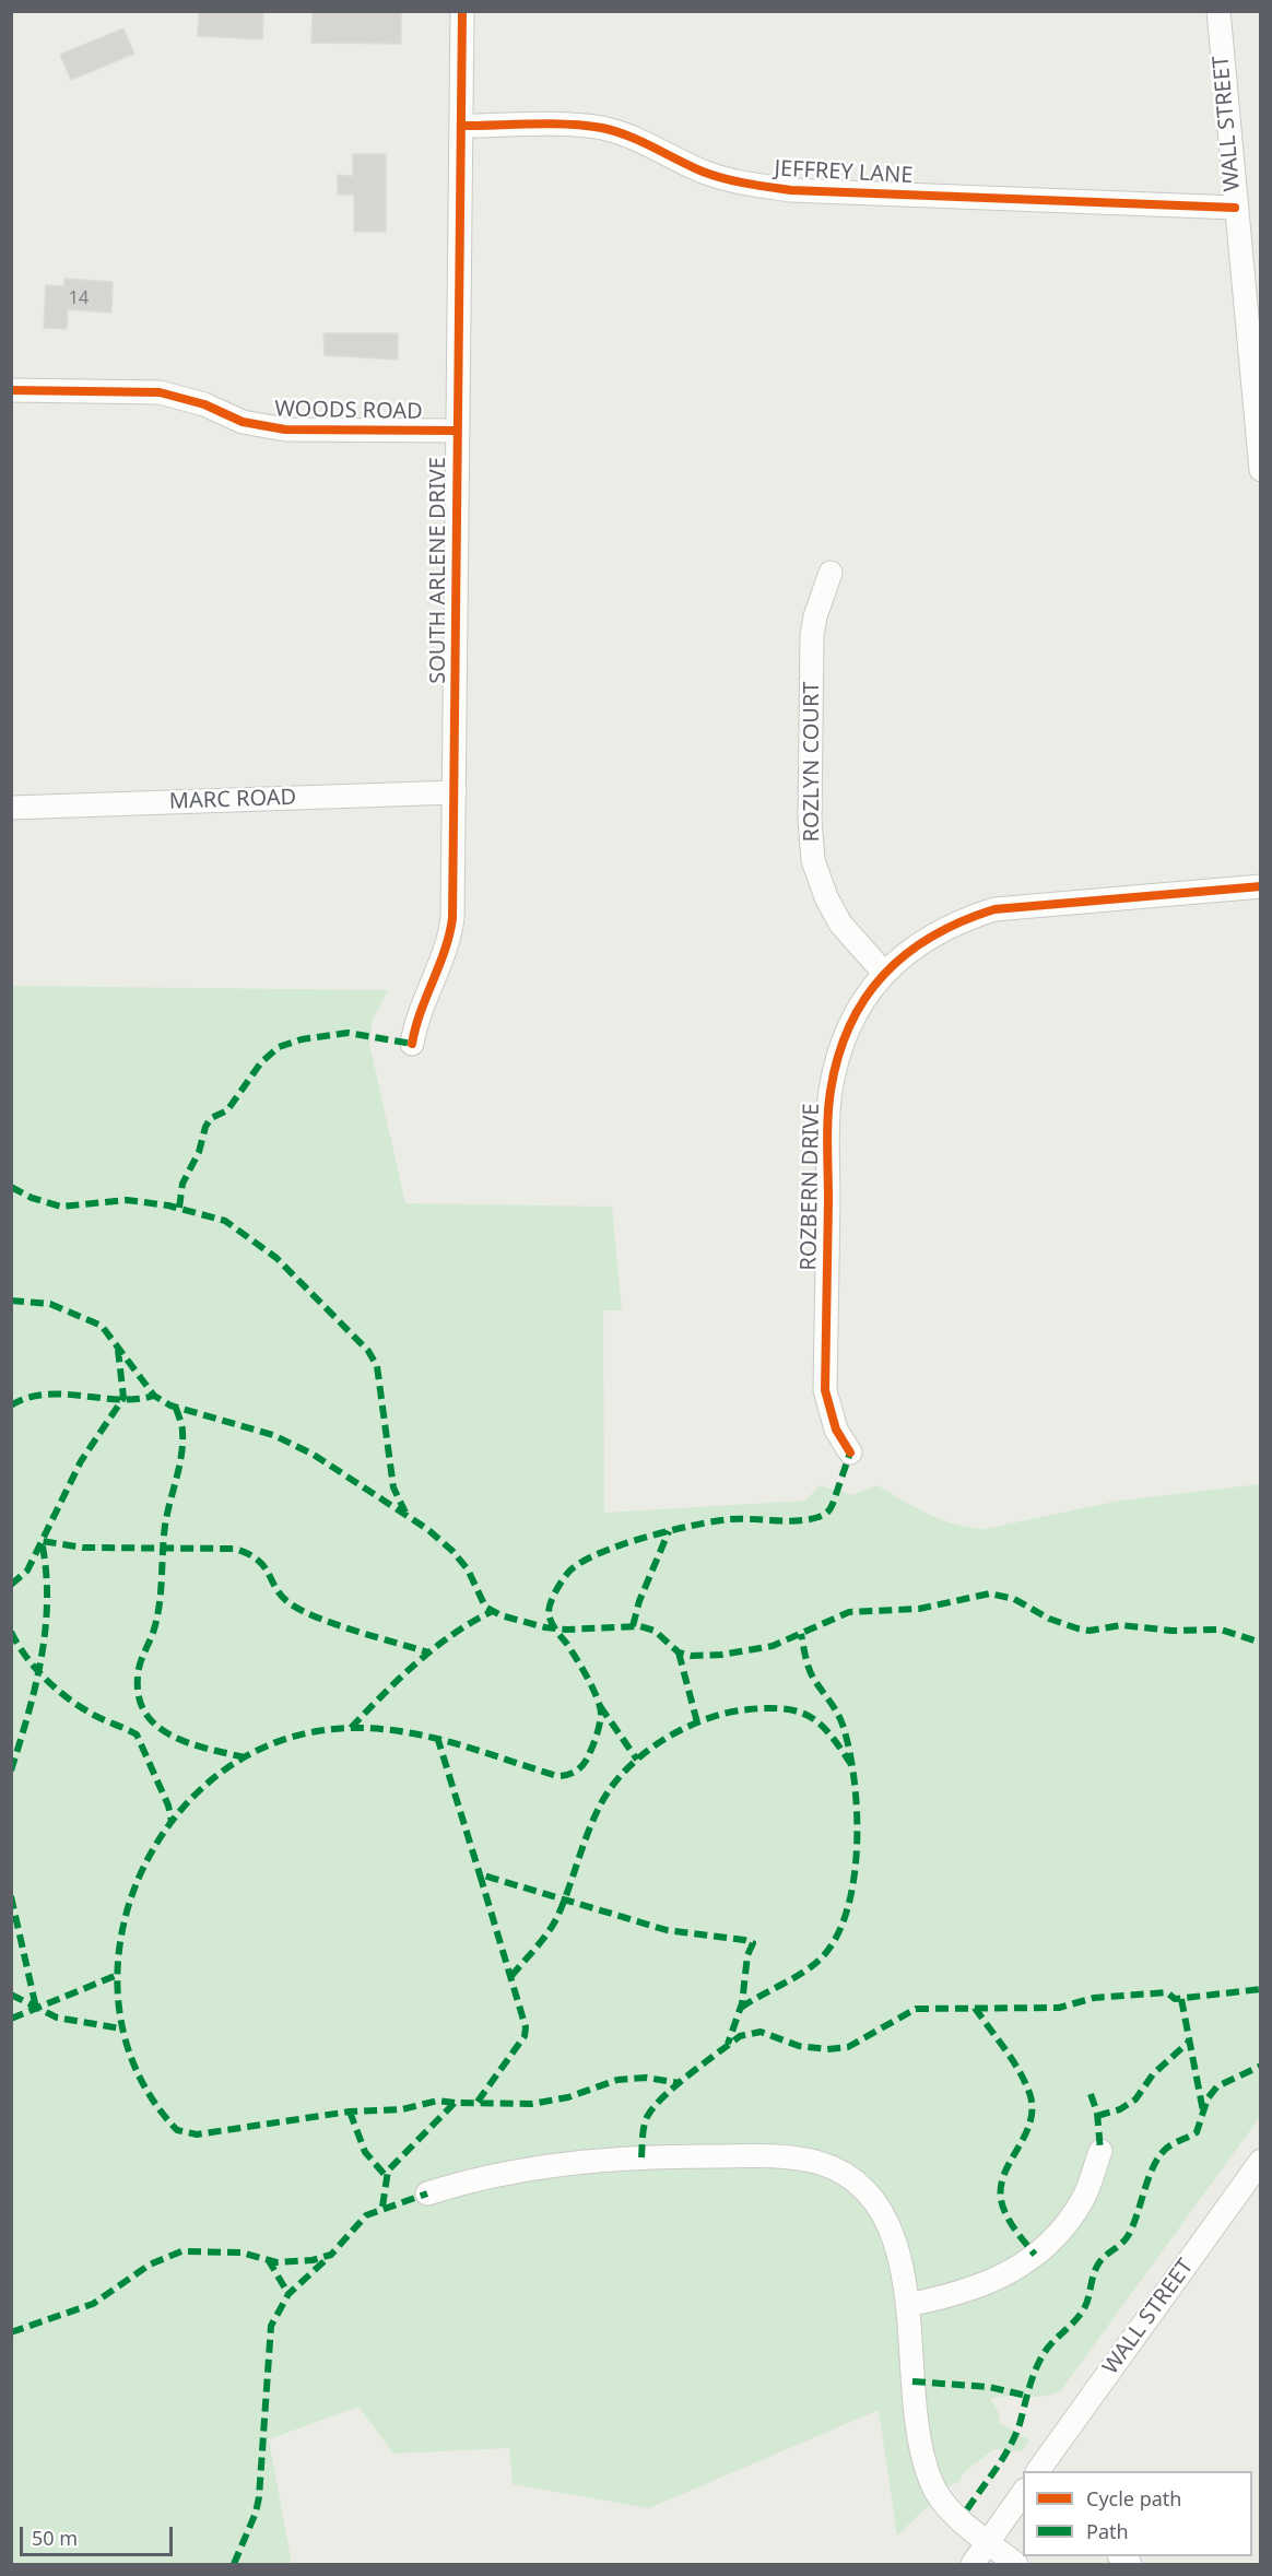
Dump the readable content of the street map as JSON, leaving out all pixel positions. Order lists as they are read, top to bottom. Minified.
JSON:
{"streets":{"street":["WALL STREET","JEFFREY LANE","WOODS ROAD","SOUTH ARLENE DRIVE","ROZLYN COURT","MARC ROAD","ROZBERN DRIVE"]},"crossings":[["WALL STREET","JEFFREY LANE"],["JEFFREY LANE","SOUTH ARLENE DRIVE"],["WOODS ROAD","SOUTH ARLENE DRIVE"],["SOUTH ARLENE DRIVE","MARC ROAD"],["ROZLYN COURT","ROZBERN DRIVE"]],"house_numbers":["14"],"legend":["Cycle path","Path"],"scale_bar":"50 m"}
